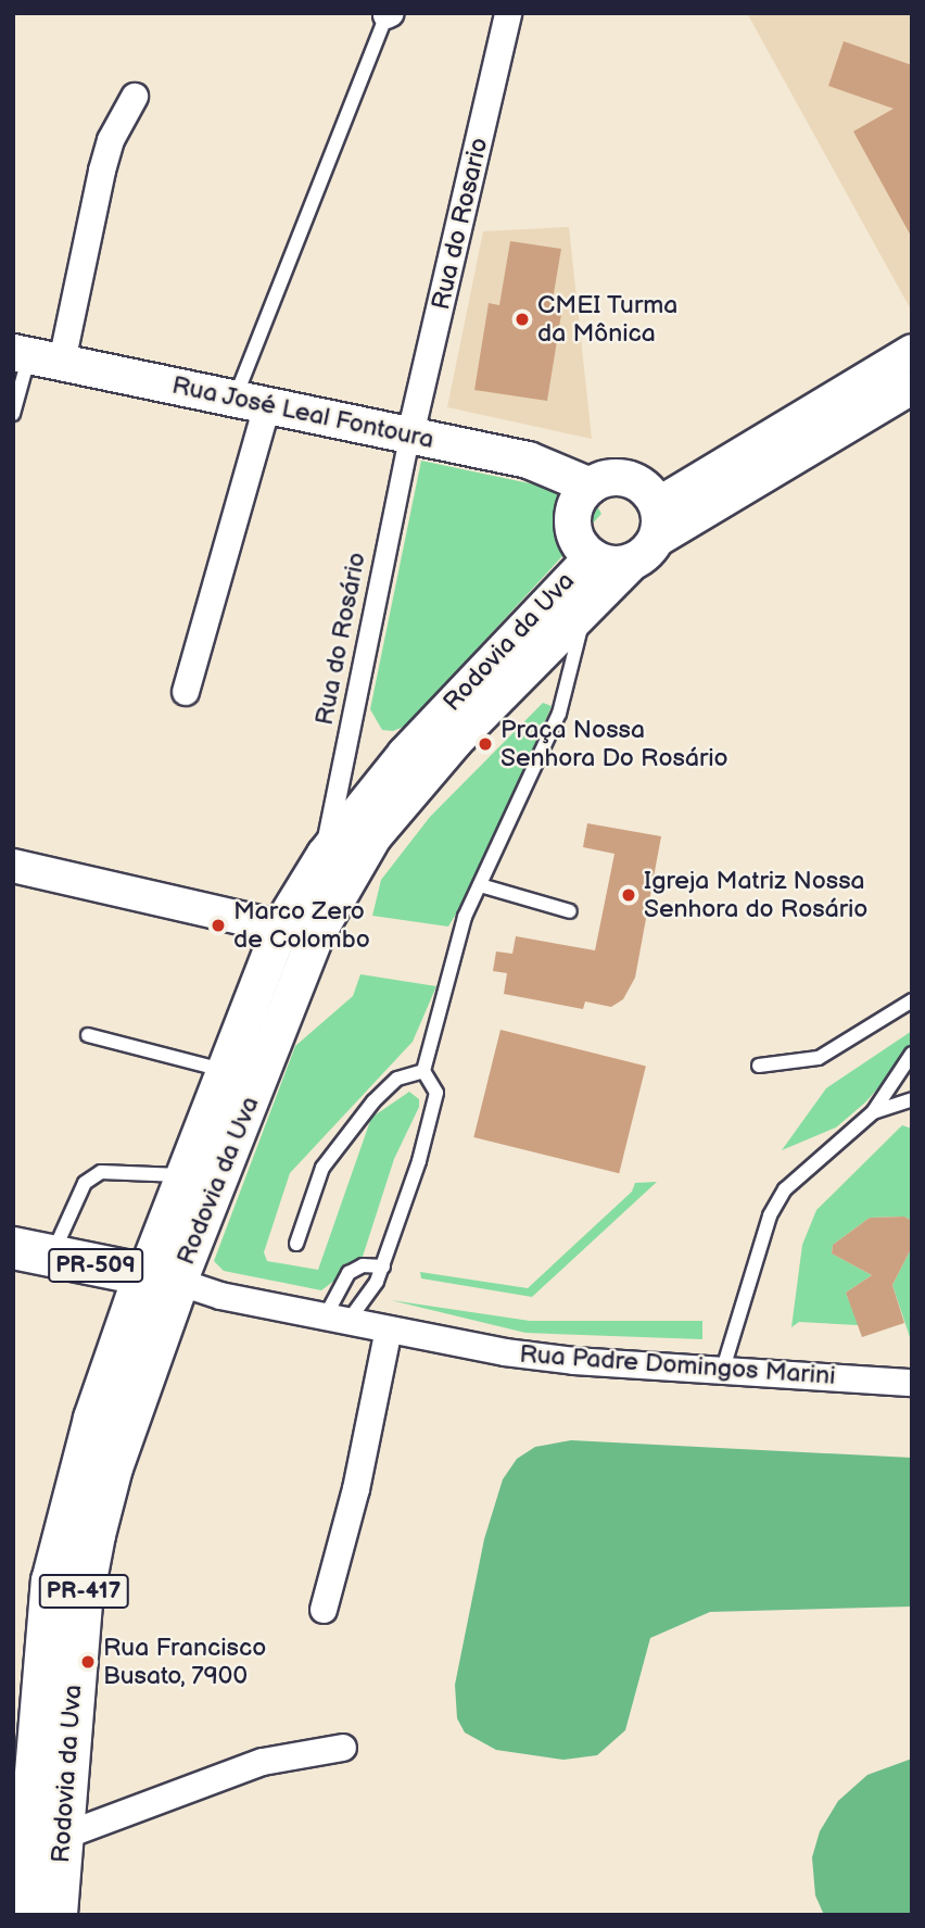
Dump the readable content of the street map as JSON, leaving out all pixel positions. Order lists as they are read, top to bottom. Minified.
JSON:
{"streets":{"main road":["Rua José Leal Fontoura","Rodovia da Uva","PR-509","PR-417"],"street":["Rua do Rosario","Rua do Rosário","Rua Padre Domingos Marini"]},"crossings":[["Rua do Rosario","Rua José Leal Fontoura"],["Rua do Rosario","Rua do Rosário"],["Rua José Leal Fontoura","Rua do Rosário"],["Rua José Leal Fontoura","Rodovia da Uva"],["Rua do Rosário","Rodovia da Uva"],["Rodovia da Uva","PR-509"],["Rodovia da Uva","Rua Padre Domingos Marini"],["PR-509","Rua Padre Domingos Marini"]],"places":["CMEI Turma da Mônica","Praça Nossa Senhora Do Rosário","Igreja Matriz Nossa Senhora do Rosário","Marco Zero de Colombo","Rua Francisco Busato, 7900"]}
